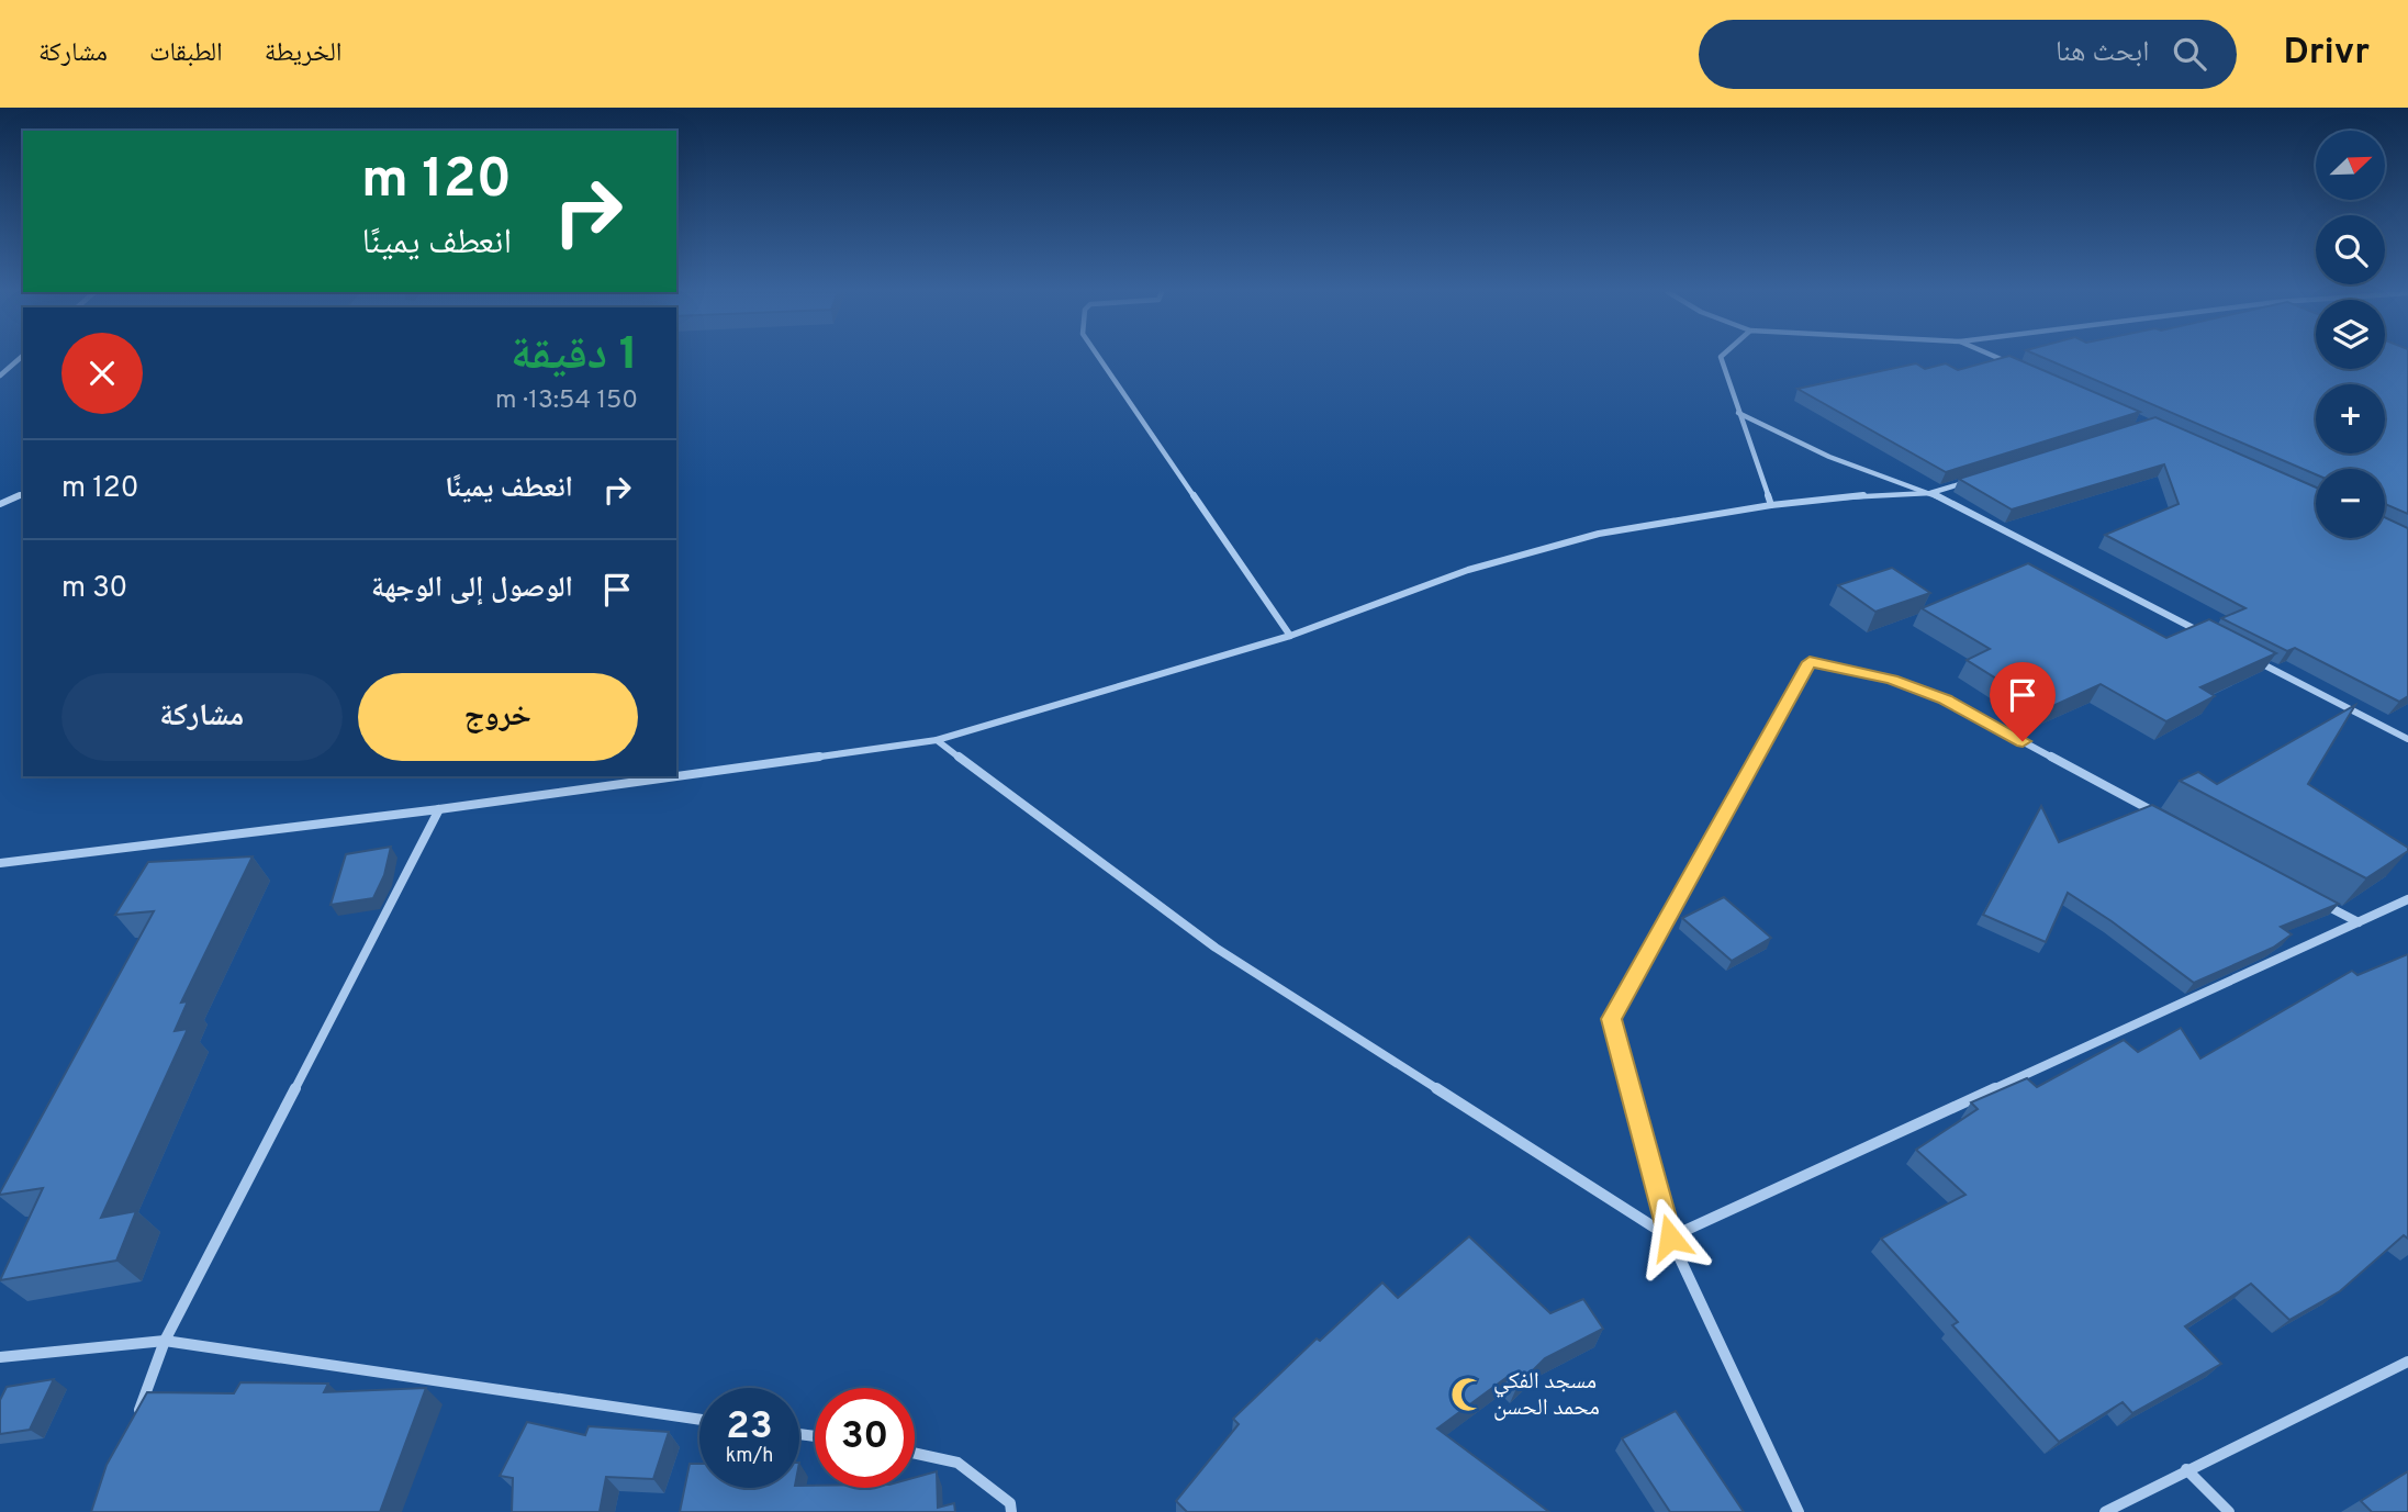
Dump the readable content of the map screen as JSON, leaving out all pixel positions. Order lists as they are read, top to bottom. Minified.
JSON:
{"places":{"mosque":["مسجد الفكي محمد الحسن"]},"north":"top right","page":{"header":"Drivr","search":"ابحث هنا","nav":["الخريطة","الطبقات","مشاركة"],"map_buttons":["+","−"],"turn":["120 m","انعطف يمينًا"],"heading":["1 دقيقة","150 m · 13:54"],"list":[{"name":"انعطف يمينًا","value":"120 m"},{"name":"الوصول إلى الوجهة","value":"30 m"}],"buttons":["خروج","مشاركة"],"speed":"23 km/h","limit":"30"}}
